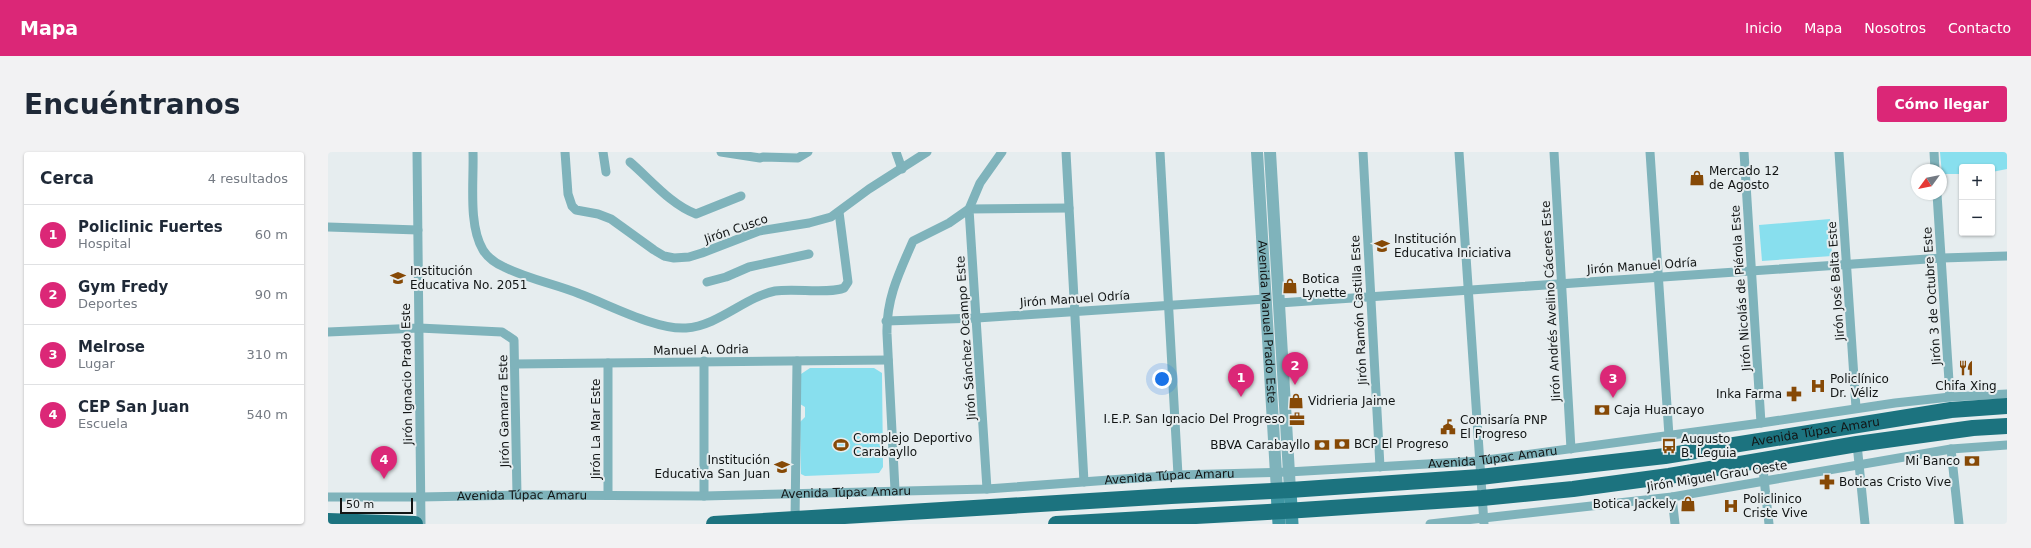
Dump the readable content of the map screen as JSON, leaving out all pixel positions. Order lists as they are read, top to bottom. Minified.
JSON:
{"streets":{"highway":["Avenida Túpac Amaru"],"street":["Jirón Cusco","Jirón Manuel Odría","Jirón José Balta Este","Jirón Nicolás de Piérola Este","Jirón 3 de Octubre Este","Jirón Andrés Avelino Cáceres Este","Jirón Ramón Castilla Este","Avenida Manuel Prado Este","Jirón Sánchez Ocampo Este","Manuel A. Odria","Jirón Ignacio Prado Este","Jirón Gamarra Este","Jirón La Mar Este","Jirón Miguel Grau Oeste"]},"crossings":[["Jirón Manuel Odría","Jirón José Balta Este"],["Jirón Manuel Odría","Jirón Nicolás de Piérola Este"],["Jirón Manuel Odría","Jirón 3 de Octubre Este"],["Jirón Manuel Odría","Jirón Andrés Avelino Cáceres Este"],["Jirón Manuel Odría","Jirón Ramón Castilla Este"],["Jirón Manuel Odría","Avenida Manuel Prado Este"],["Jirón Manuel Odría","Jirón Sánchez Ocampo Este"],["Jirón José Balta Este","Avenida Túpac Amaru"],["Jirón Nicolás de Piérola Este","Avenida Túpac Amaru"],["Jirón 3 de Octubre Este","Avenida Túpac Amaru"],["Jirón Andrés Avelino Cáceres Este","Avenida Túpac Amaru"],["Jirón Ramón Castilla Este","Avenida Túpac Amaru"],["Avenida Manuel Prado Este","Avenida Túpac Amaru"],["Jirón Sánchez Ocampo Este","Avenida Túpac Amaru"],["Manuel A. Odria","Jirón Gamarra Este"],["Manuel A. Odria","Jirón La Mar Este"],["Jirón Ignacio Prado Este","Jirón Gamarra Este"],["Jirón Ignacio Prado Este","Avenida Túpac Amaru"],["Jirón Gamarra Este","Avenida Túpac Amaru"],["Jirón La Mar Este","Avenida Túpac Amaru"]],"places":{"shop":["Mercado 12 de Agosto","Botica Lynette","Vidrieria Jaime","Botica Jackely"],"school or university":["Institución Educativa Iniciativa","Institución Educativa No. 2051","Institución Educativa San Juan"],"restaurant":["Chifa Xing"],"hospital":["Policlínico Dr. Véliz","Policlinico Criste Vive"],"pharmacy":["Inka Farma","Boticas Cristo Vive"],"bank":["Caja Huancayo","BCP El Progreso","BBVA Carabayllo","Mi Banco"],"office":["I.E.P. San Ignacio Del Progreso"],"public building":["Comisaría PNP El Progreso"],"sports":["Complejo Deportivo Carabayllo"],"bus stop":["Augusto B. Leguia"]},"scale_bar":"50 m","north":"bottom left","page":{"header":"Mapa","nav":["Inicio","Mapa","Nosotros","Contacto"],"buttons":"Cómo llegar","title":"Encuéntranos","heading":["Cerca","4 resultados"],"map_buttons":["+","−"],"list":[{"mark":"1","name":"Policlinic Fuertes","note":"Hospital","value":"60 m"},{"mark":"2","name":"Gym Fredy","note":"Deportes","value":"90 m"},{"mark":"3","name":"Melrose","note":"Lugar","value":"310 m"},{"mark":"4","name":"CEP San Juan","note":"Escuela","value":"540 m"}],"pins":["2","1","3","4"],"scale":"50 m"}}
